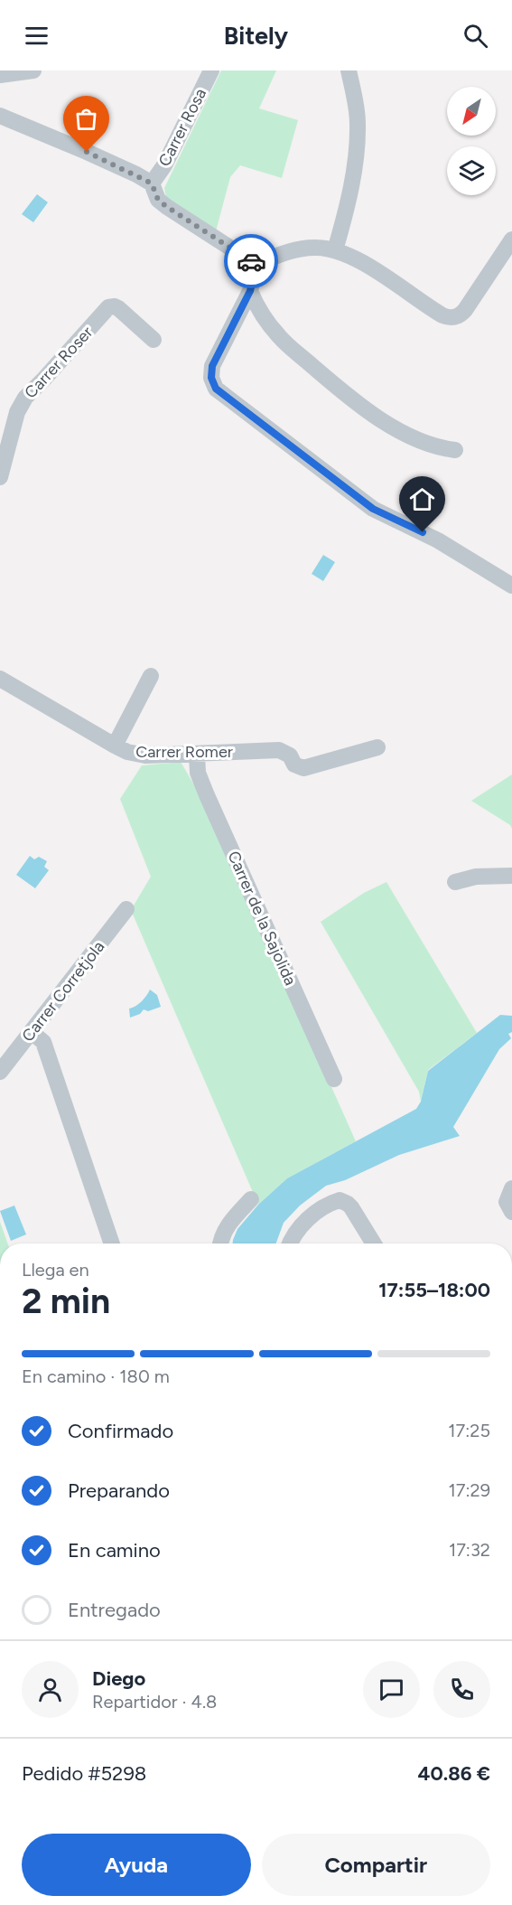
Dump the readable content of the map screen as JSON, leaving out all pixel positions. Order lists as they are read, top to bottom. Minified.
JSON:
{"streets":{"street":["Carrer Rosa","Carrer Roser","Carrer Romer","Carrer de la Sajolida","Carrer Corretjola"]},"crossings":[["Carrer Romer","Carrer de la Sajolida"]],"north":"bottom left","page":{"header":"Bitely","heading":["2 min","Llega en","17:55–18:00"],"panel":["Diego","Repartidor · 4.8","Pedido #5298","40.86 €"],"bar":"En camino · 180 m","list":[["Confirmado","17:25"],["Preparando","17:29"],["En camino","17:32"],"Entregado"],"buttons":["Ayuda","Compartir"]}}
